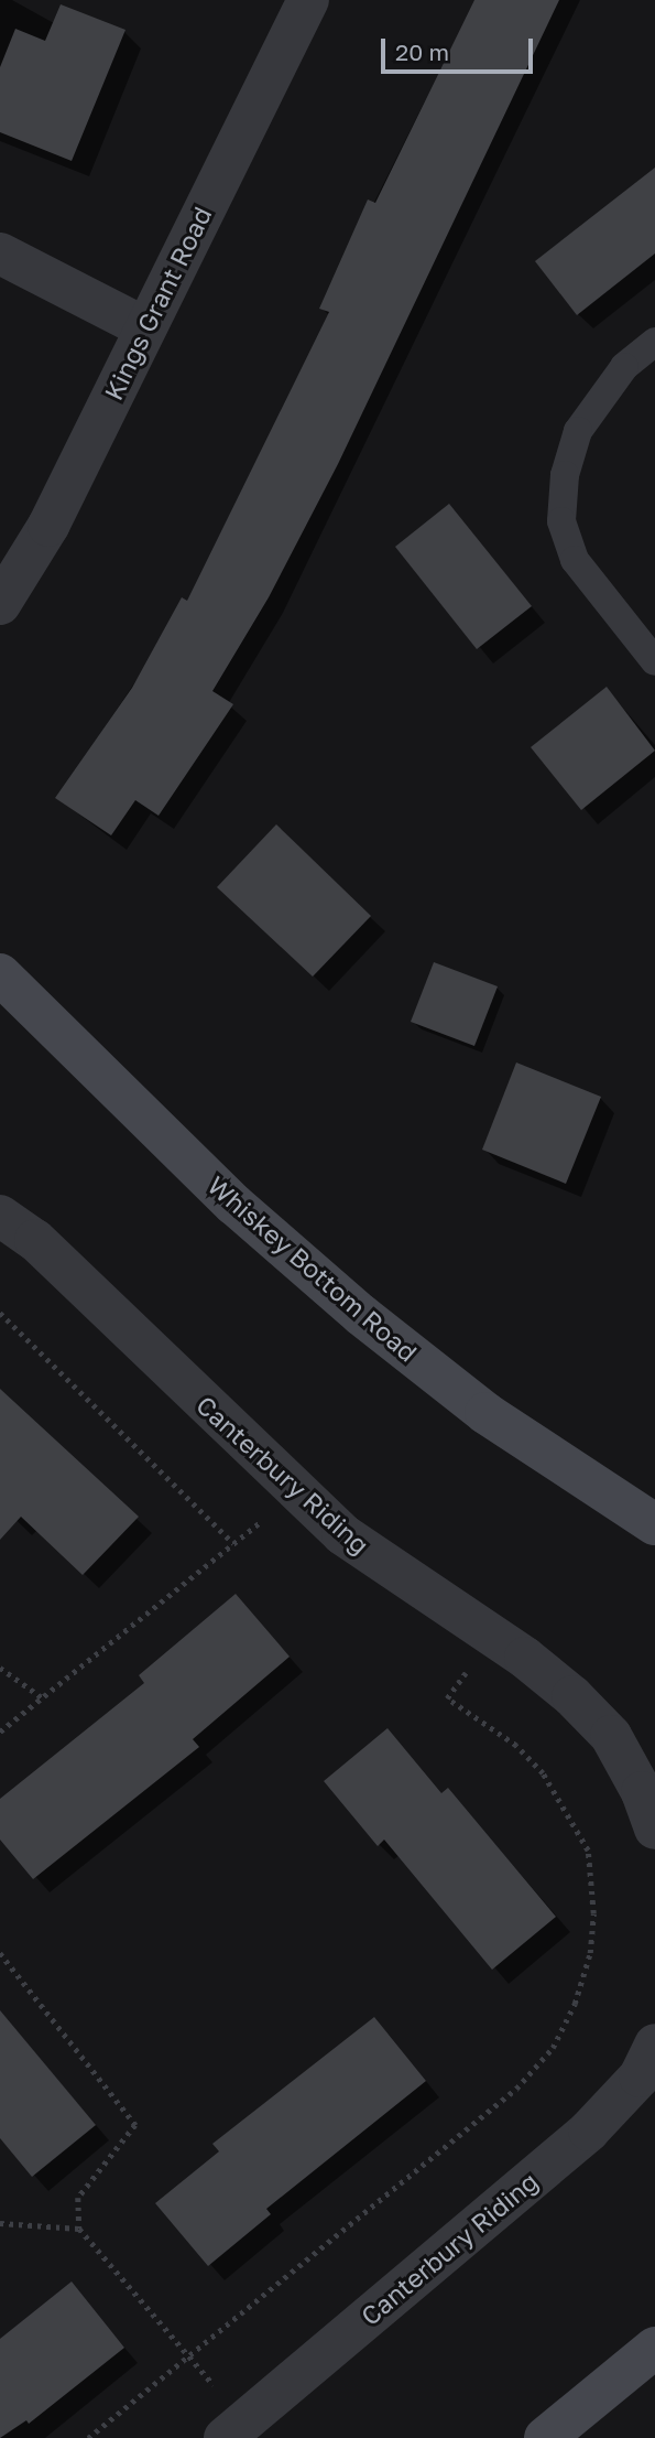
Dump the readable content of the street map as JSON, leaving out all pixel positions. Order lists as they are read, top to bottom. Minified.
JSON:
{"streets":{"street":["Kings Grant Road","Whiskey Bottom Road","Canterbury Riding"]},"scale_bar":"20 m"}
